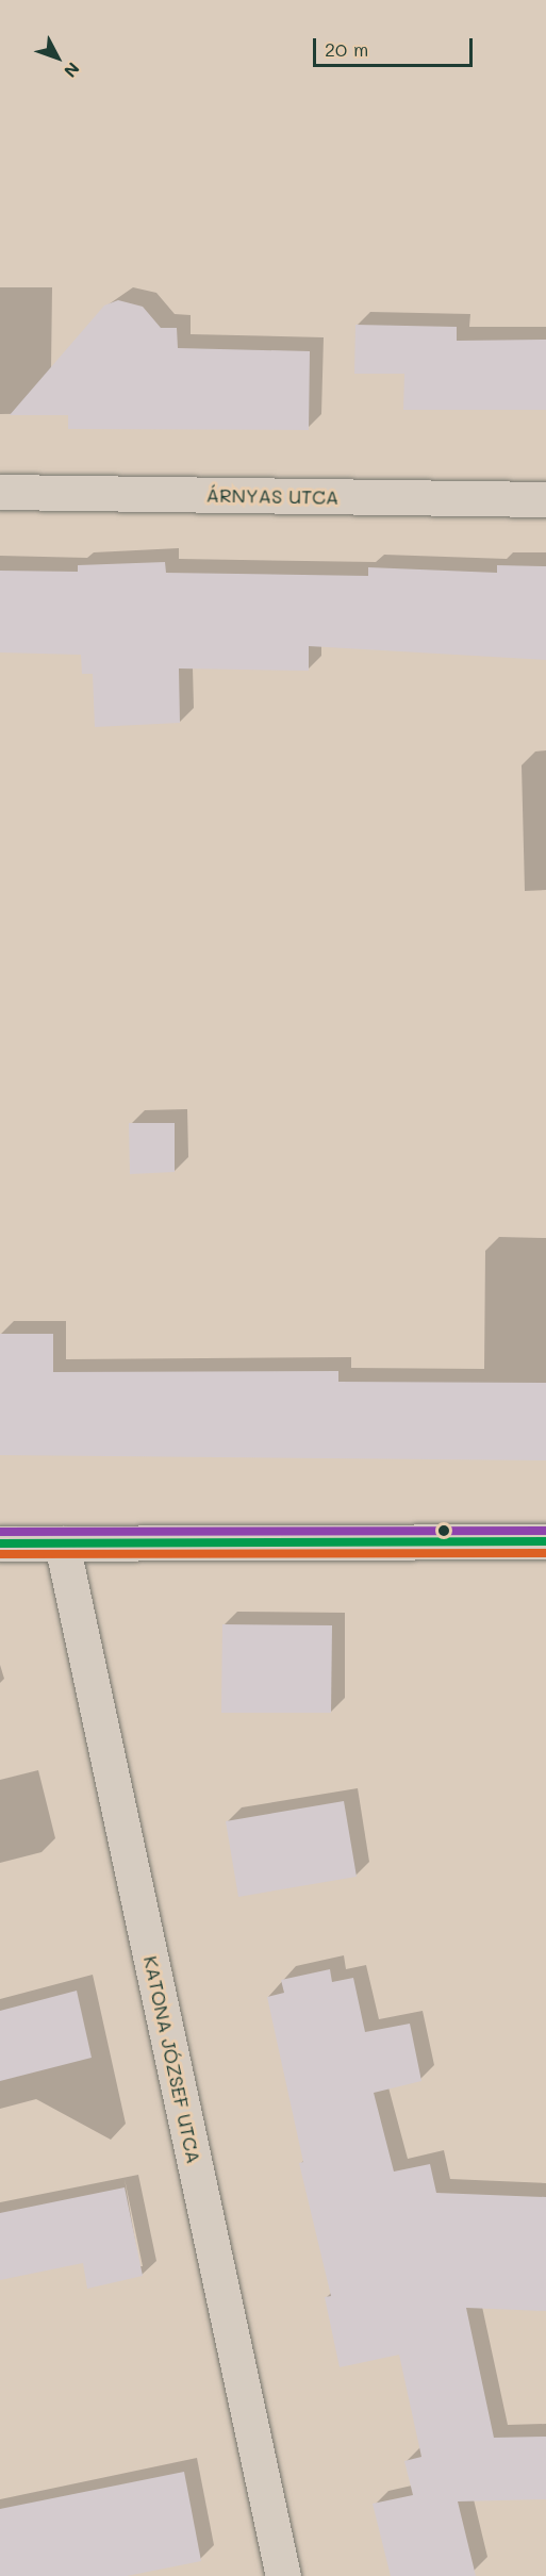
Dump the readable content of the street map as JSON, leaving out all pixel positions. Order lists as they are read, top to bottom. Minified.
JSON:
{"streets":{"street":["ÁRNYAS UTCA","KATONA JÓZSEF UTCA"]},"scale_bar":"20 m","north":"bottom right"}
